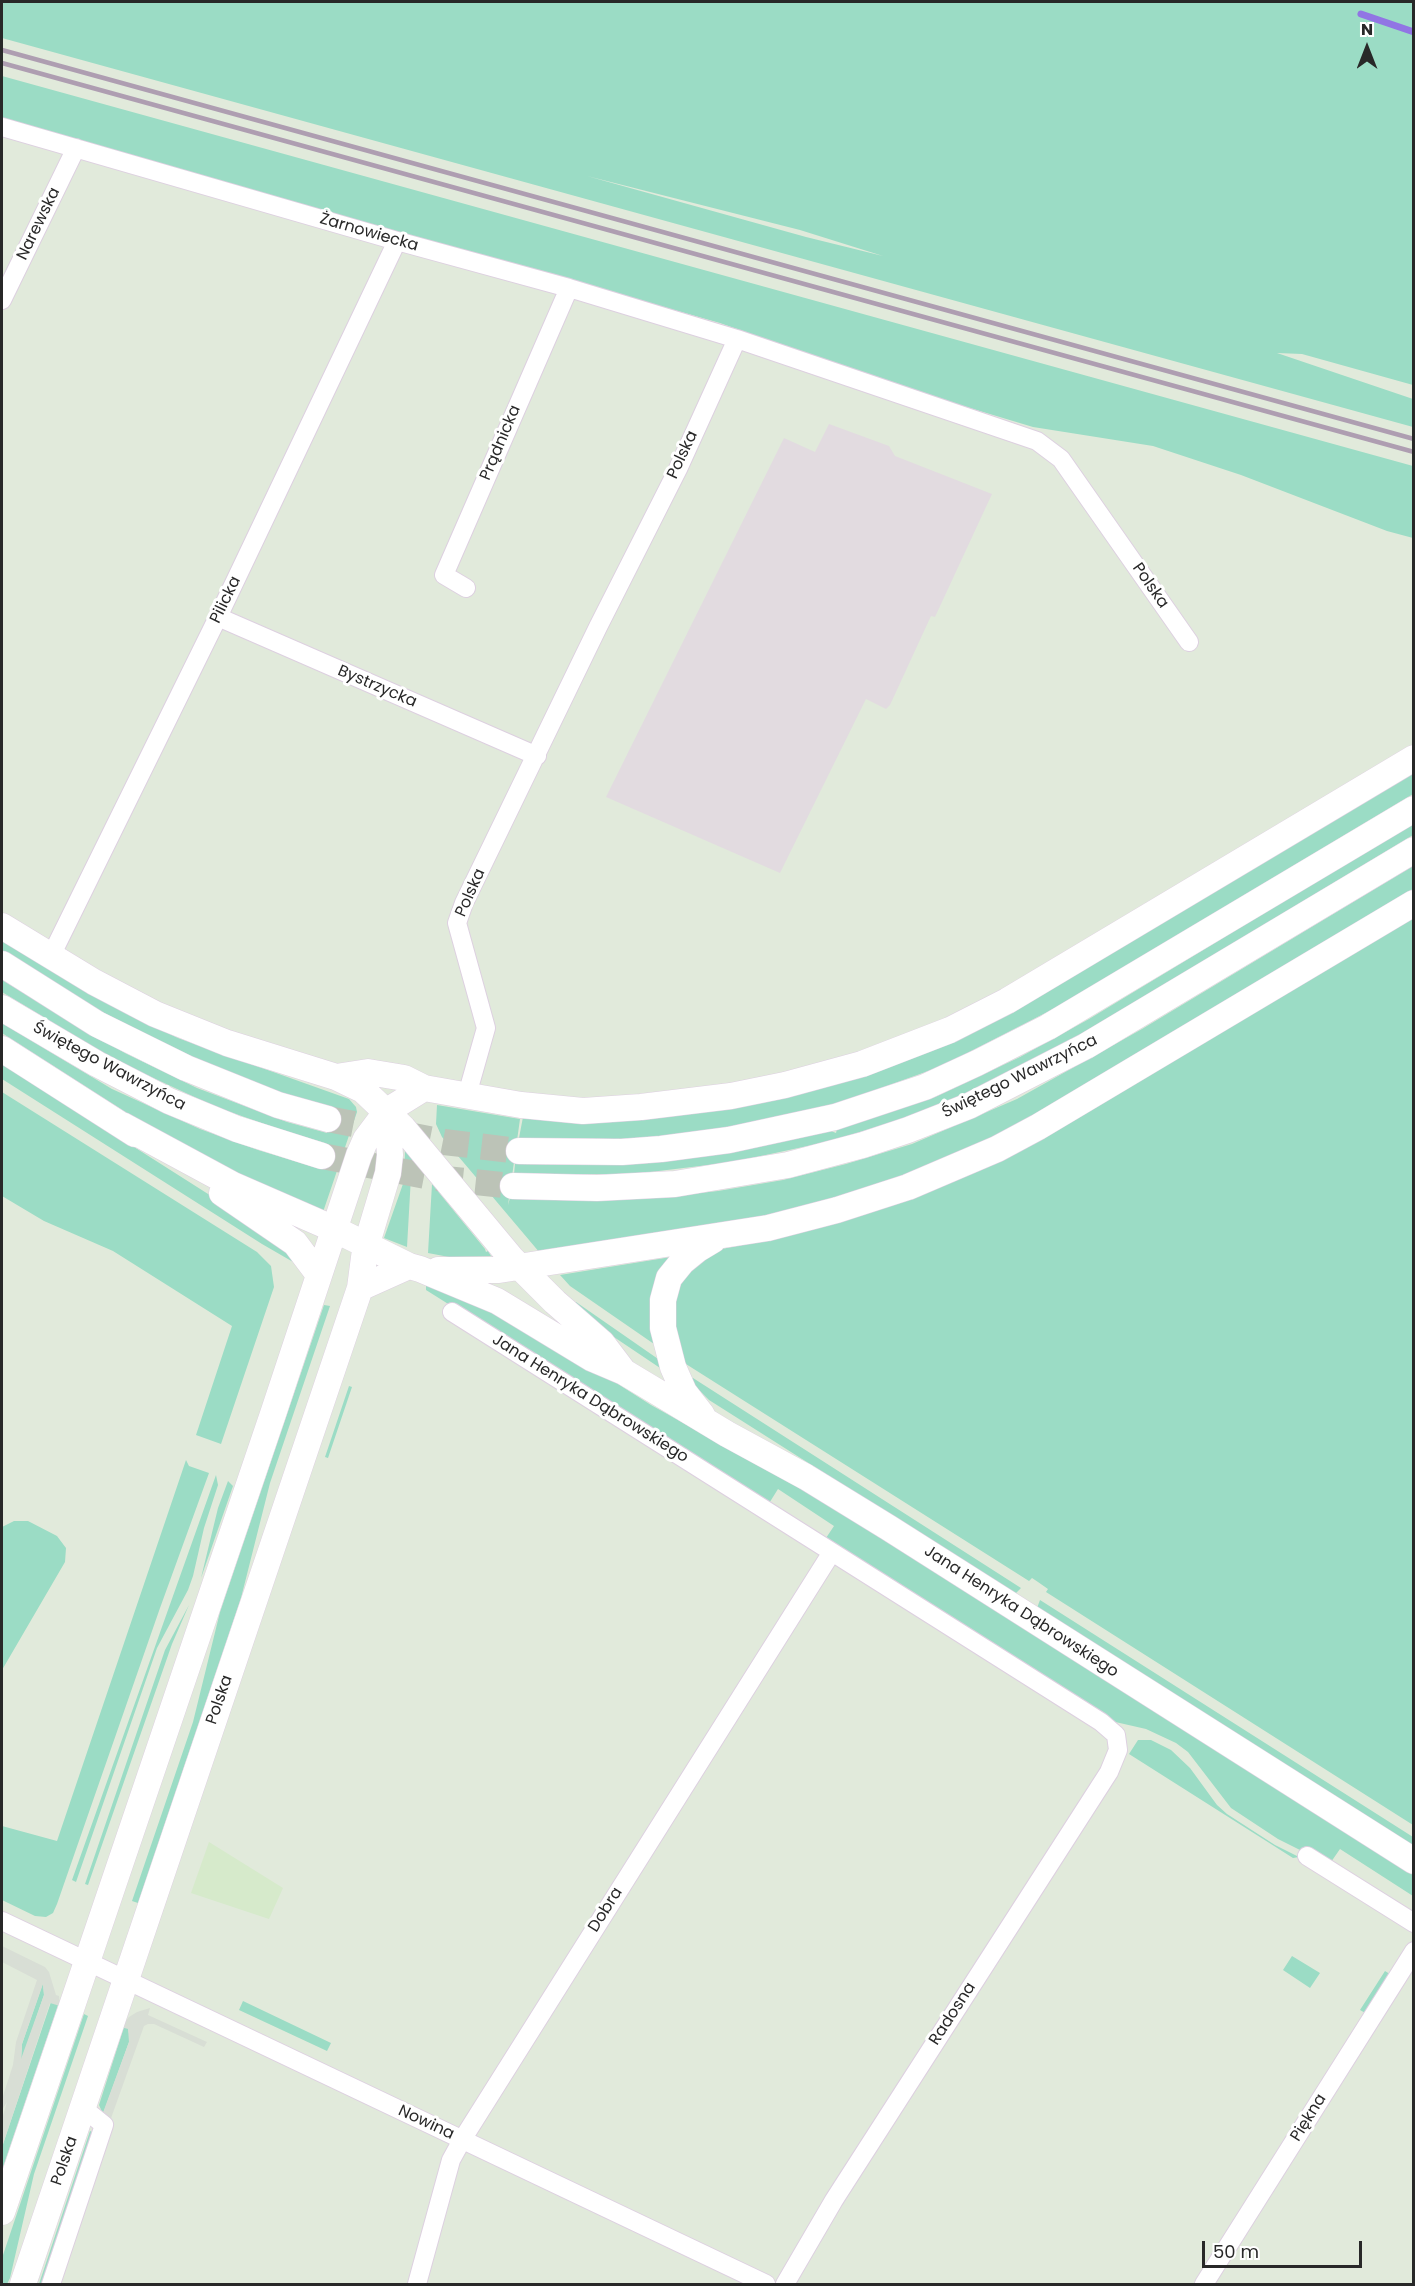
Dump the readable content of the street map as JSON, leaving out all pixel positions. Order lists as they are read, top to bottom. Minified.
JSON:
{"streets":{"main road":["Polska","Świętego Wawrzyńca","Jana Henryka Dąbrowskiego"],"street":["Narewska","Żarnowiecka","Prądnicka","Pilicka","Bystrzycka","Dobra","Radosna","Piękna","Nowina"]},"crossings":[["Narewska","Żarnowiecka"],["Żarnowiecka","Prądnicka"],["Żarnowiecka","Polska"],["Żarnowiecka","Pilicka"],["Polska","Bystrzycka"],["Polska","Jana Henryka Dąbrowskiego"],["Polska","Nowina"],["Pilicka","Bystrzycka"],["Pilicka","Jana Henryka Dąbrowskiego"],["Jana Henryka Dąbrowskiego","Dobra"],["Jana Henryka Dąbrowskiego","Radosna"],["Dobra","Nowina"]],"scale_bar":"50 m","north":"top"}
